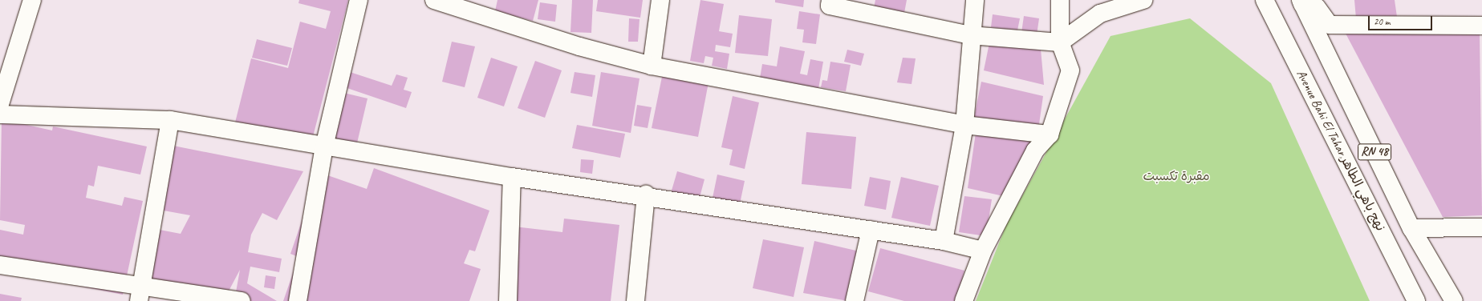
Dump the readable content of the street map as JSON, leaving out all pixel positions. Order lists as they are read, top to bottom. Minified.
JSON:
{"streets":{"street":["Avenue Bahi El Tahar,نهج باهي الطاهر","RN 48"]},"parks":["مقبرة تكسبت"],"scale_bar":"20 m"}
